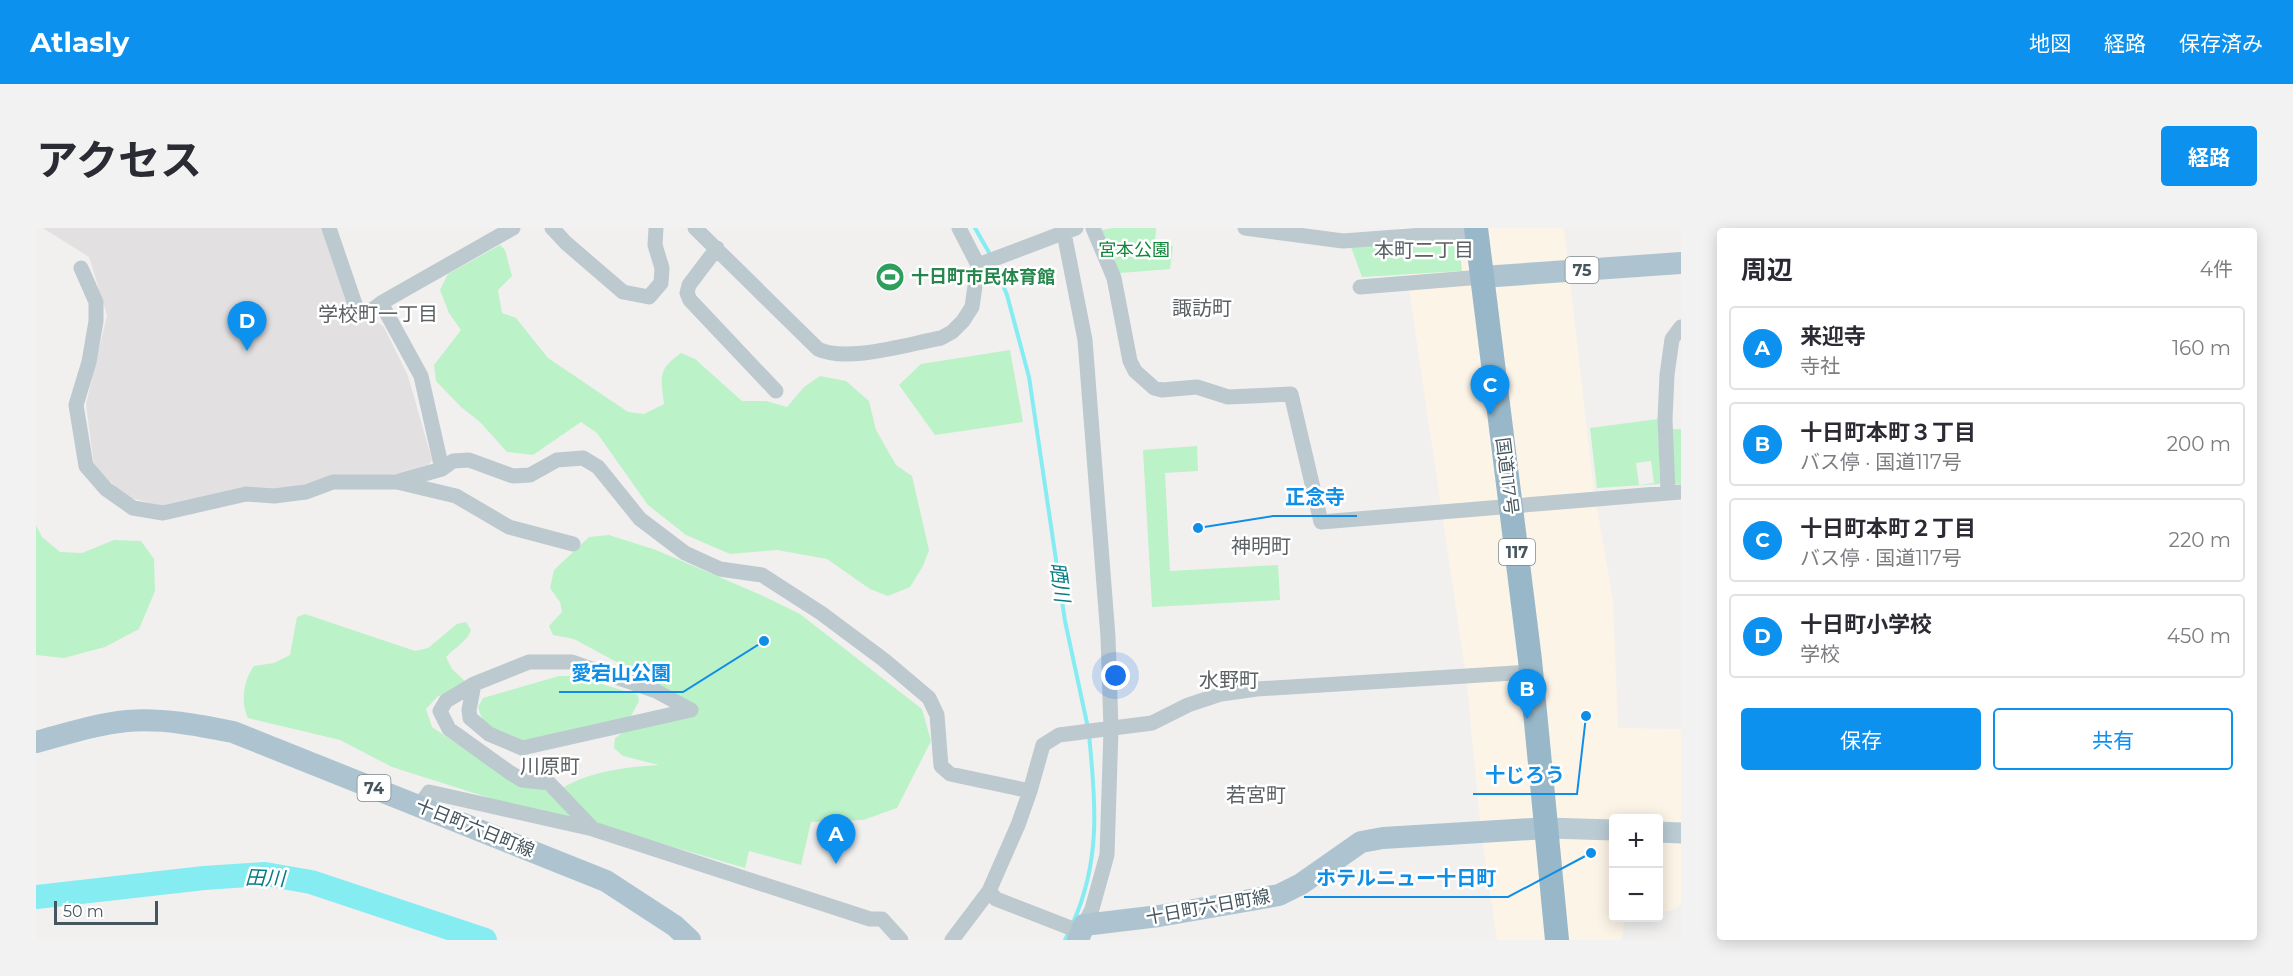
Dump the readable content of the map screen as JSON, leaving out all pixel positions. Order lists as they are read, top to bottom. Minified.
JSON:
{"streets":{"highway":["国道117号","117"],"main road":["75","74","十日町六日町線"]},"crossings":[["75","国道117号"],["国道117号","十日町六日町線"]],"districts":["本町二丁目","諏訪町","学校町一丁目","神明町","水野町","川原町","若宮町"],"water":["晒川","田川"],"parks":["宮本公園"],"places":{"sports":["十日町市民体育館"],"other":["正念寺","愛宕山公園","十じろう","ホテルニュー十日町"]},"scale_bar":"50 m","page":{"header":"Atlasly","nav":["地図","経路","保存済み"],"title":"アクセス","buttons":["経路",["保存","共有"]],"heading":["周辺","4件"],"pins":["D","C","B","A"],"list":[{"mark":"A","name":"来迎寺","note":"寺社","value":"160 m"},{"mark":"B","name":"十日町本町３丁目","note":"バス停 · 国道117号","value":"200 m"},{"mark":"C","name":"十日町本町２丁目","note":"バス停 · 国道117号","value":"220 m"},{"mark":"D","name":"十日町小学校","note":"学校","value":"450 m"}],"map_buttons":["+","−"],"scale":"50 m"}}
